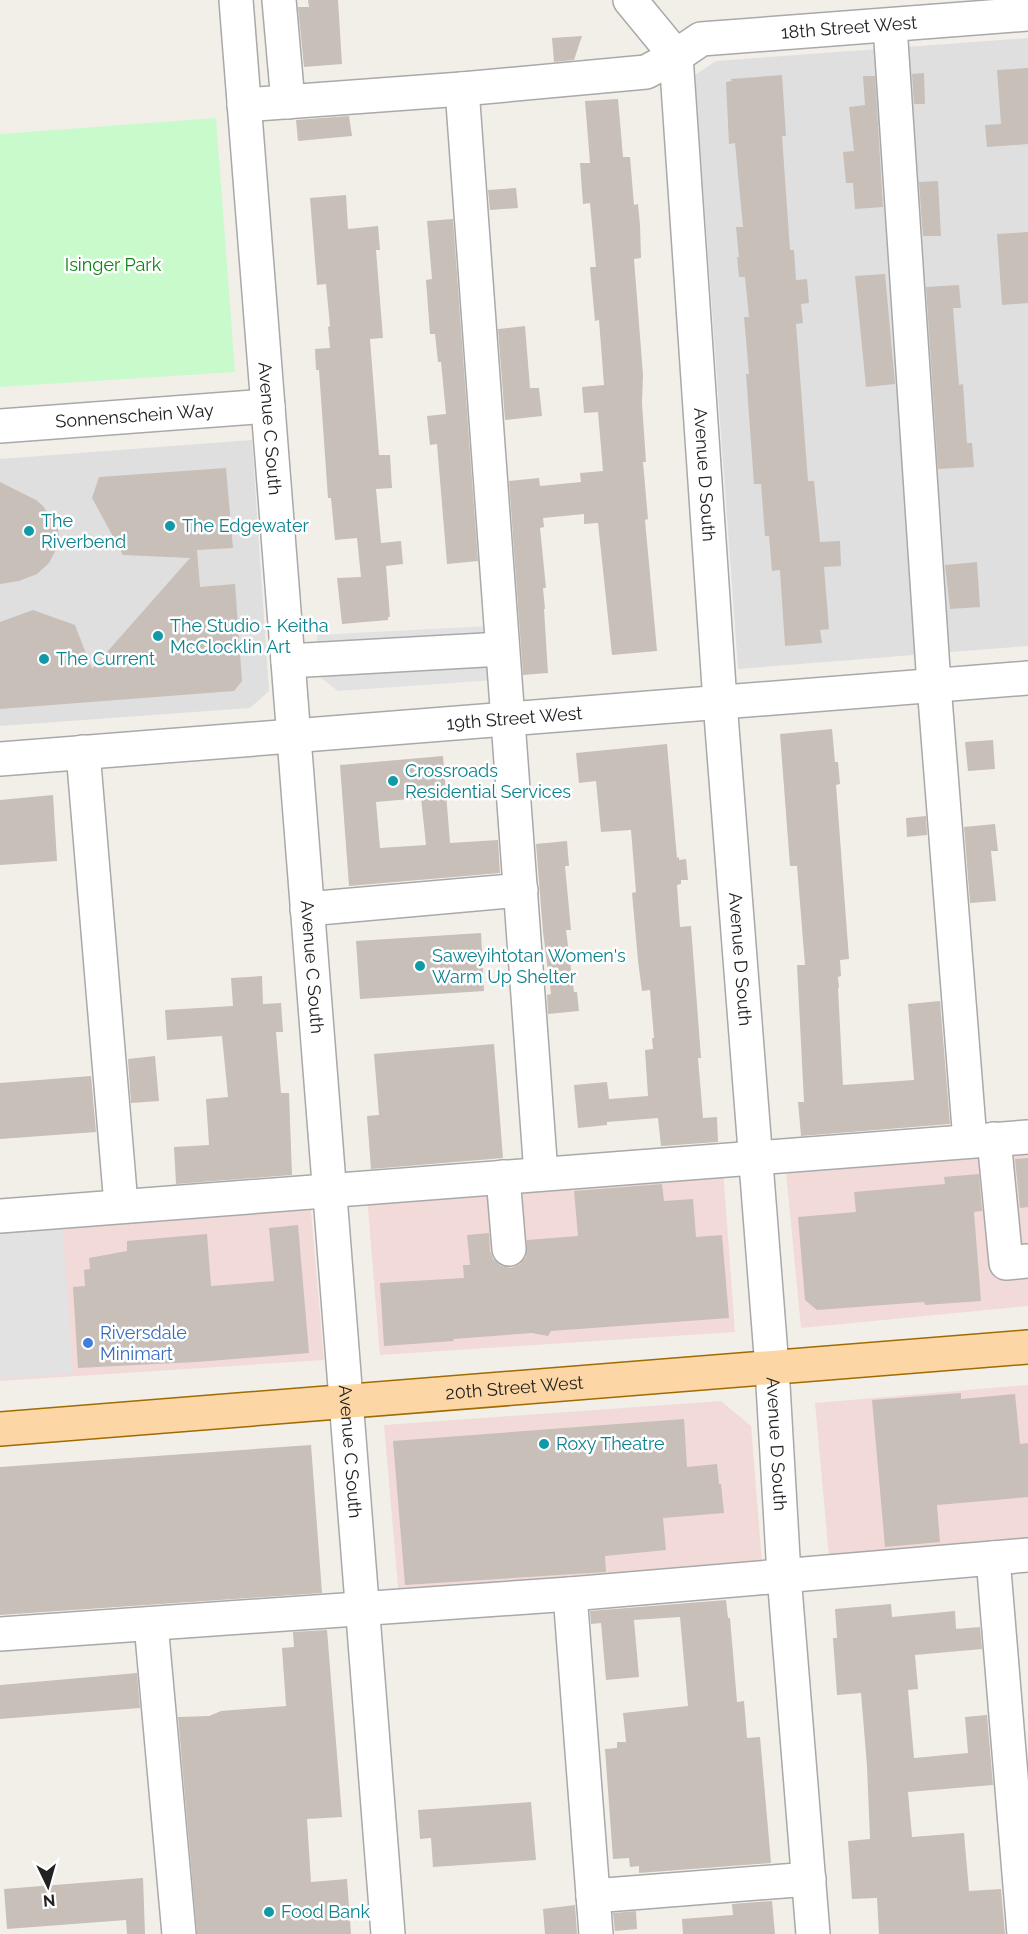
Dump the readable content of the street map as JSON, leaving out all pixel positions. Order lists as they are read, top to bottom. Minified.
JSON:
{"streets":{"main road":["20th Street West"],"street":["18th Street West","Sonnenschein Way","Avenue C South","Avenue D South","19th Street West"]},"crossings":[["18th Street West","Avenue C South"],["18th Street West","Avenue D South"],["Sonnenschein Way","Avenue C South"],["Avenue C South","19th Street West"],["Avenue C South","20th Street West"],["Avenue D South","19th Street West"],["Avenue D South","20th Street West"]],"parks":["Isinger Park"],"places":["The Edgewater","The Riverbend","The Studio - Keitha McClocklin Art","The Current","Crossroads Residential Services","Saweyihtotan Women's Warm Up Shelter","Riversdale Minimart","Roxy Theatre","Food Bank"],"north":"bottom"}
